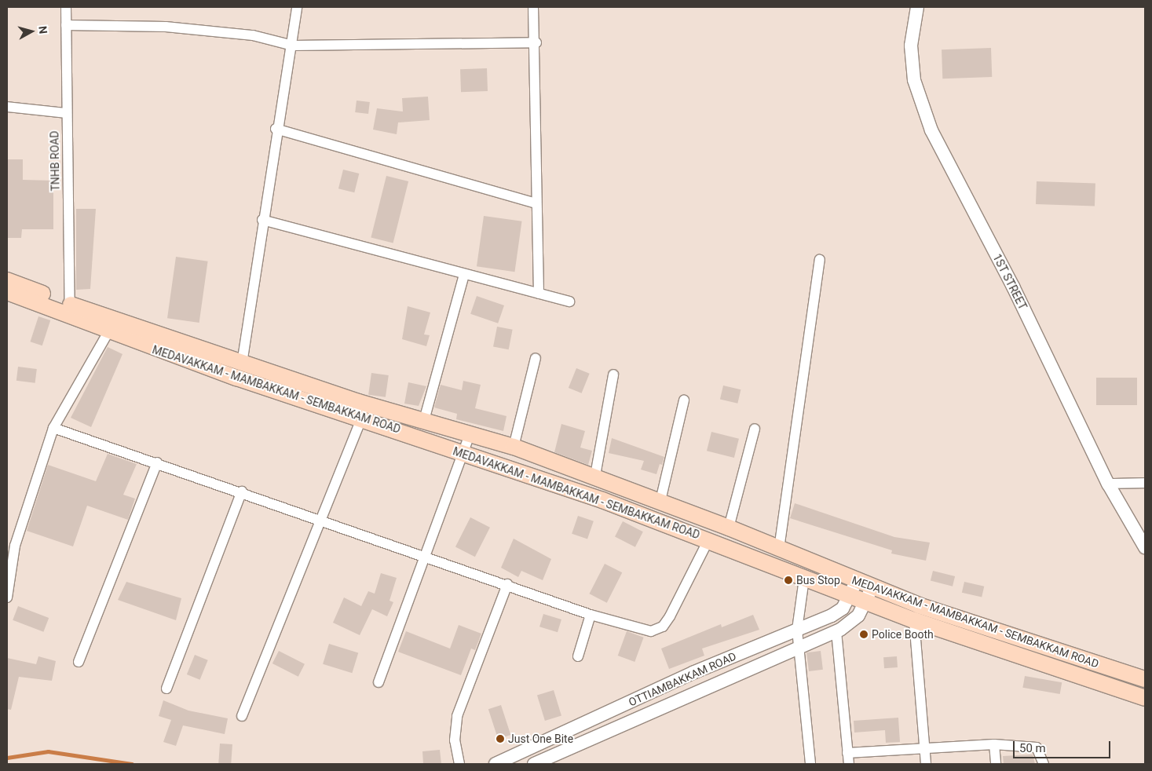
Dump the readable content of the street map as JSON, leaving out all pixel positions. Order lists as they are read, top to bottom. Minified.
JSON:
{"streets":{"main road":["MEDAVAKKAM - MAMBAKKAM - SEMBAKKAM ROAD"],"street":["TNHB ROAD","1ST STREET","OTTIAMBAKKAM ROAD"]},"crossings":[["TNHB ROAD","MEDAVAKKAM - MAMBAKKAM - SEMBAKKAM ROAD"],["MEDAVAKKAM - MAMBAKKAM - SEMBAKKAM ROAD","OTTIAMBAKKAM ROAD"]],"places":["Bus Stop","Police Booth","Just One Bite"],"scale_bar":"50 m","north":"right"}
